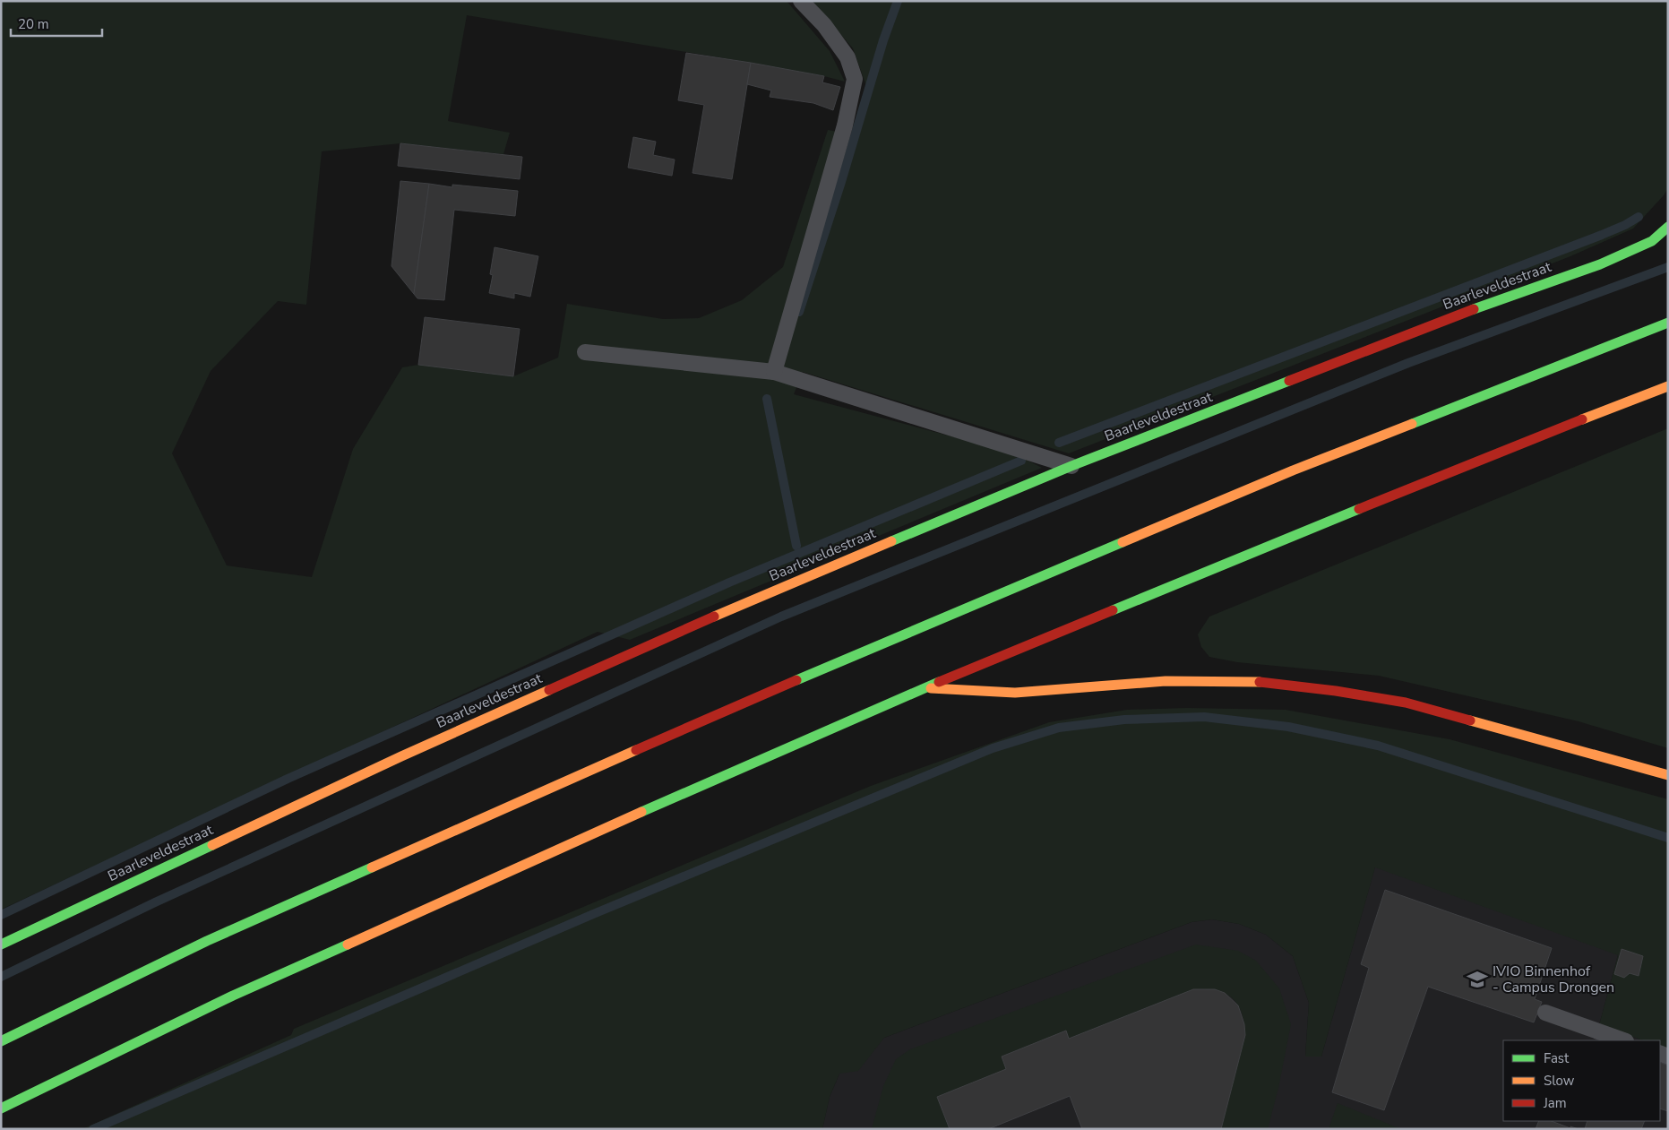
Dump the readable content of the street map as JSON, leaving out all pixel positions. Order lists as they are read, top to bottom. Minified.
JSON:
{"streets":{"main road":["Baarleveldestraat"]},"places":{"school or university":["IVIO Binnenhof - Campus Drongen"]},"legend":["Fast","Slow","Jam"],"scale_bar":"20 m"}
